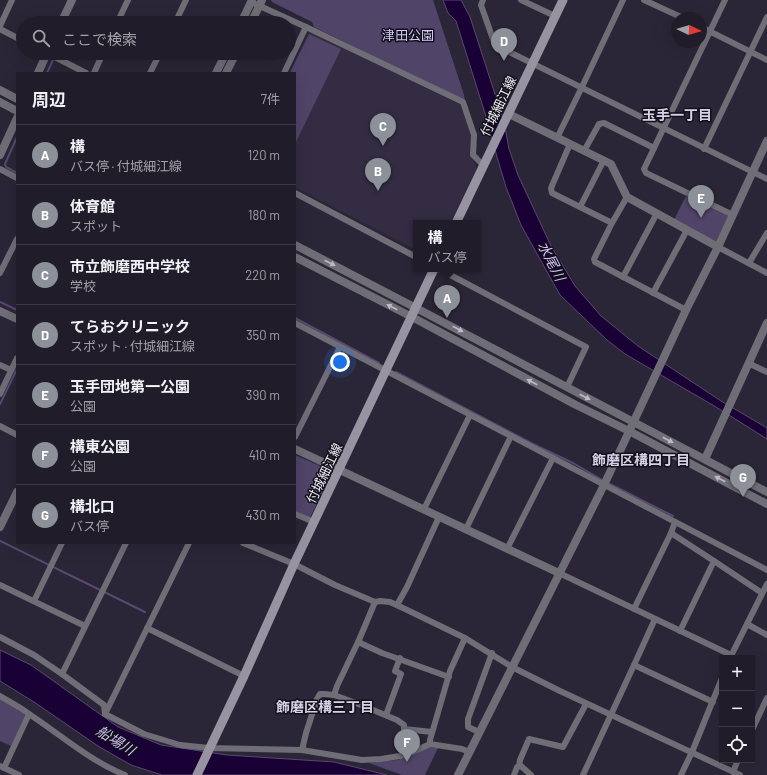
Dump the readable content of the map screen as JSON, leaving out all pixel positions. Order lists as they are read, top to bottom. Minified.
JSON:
{"streets":{"main road":["付城細江線"]},"districts":["玉手一丁目","飾磨区構四丁目","飾磨区構三丁目"],"water":["水尾川","船場川"],"parks":["津田公園"],"north":"right","page":{"search":"ここで検索","pins":["D","C","B","E","A","G","F"],"heading":["周辺","7件"],"list":[{"mark":"A","name":"構","note":"バス停 · 付城細江線","value":"120 m"},{"mark":"B","name":"体育館","note":"スポット","value":"180 m"},{"mark":"C","name":"市立飾磨西中学校","note":"学校","value":"220 m"},{"mark":"D","name":"てらおクリニック","note":"スポット · 付城細江線","value":"350 m"},{"mark":"E","name":"玉手団地第一公園","note":"公園","value":"390 m"},{"mark":"F","name":"構東公園","note":"公園","value":"410 m"},{"mark":"G","name":"構北口","note":"バス停","value":"430 m"}],"popup":["構","バス停"],"map_buttons":["+","−"]}}
